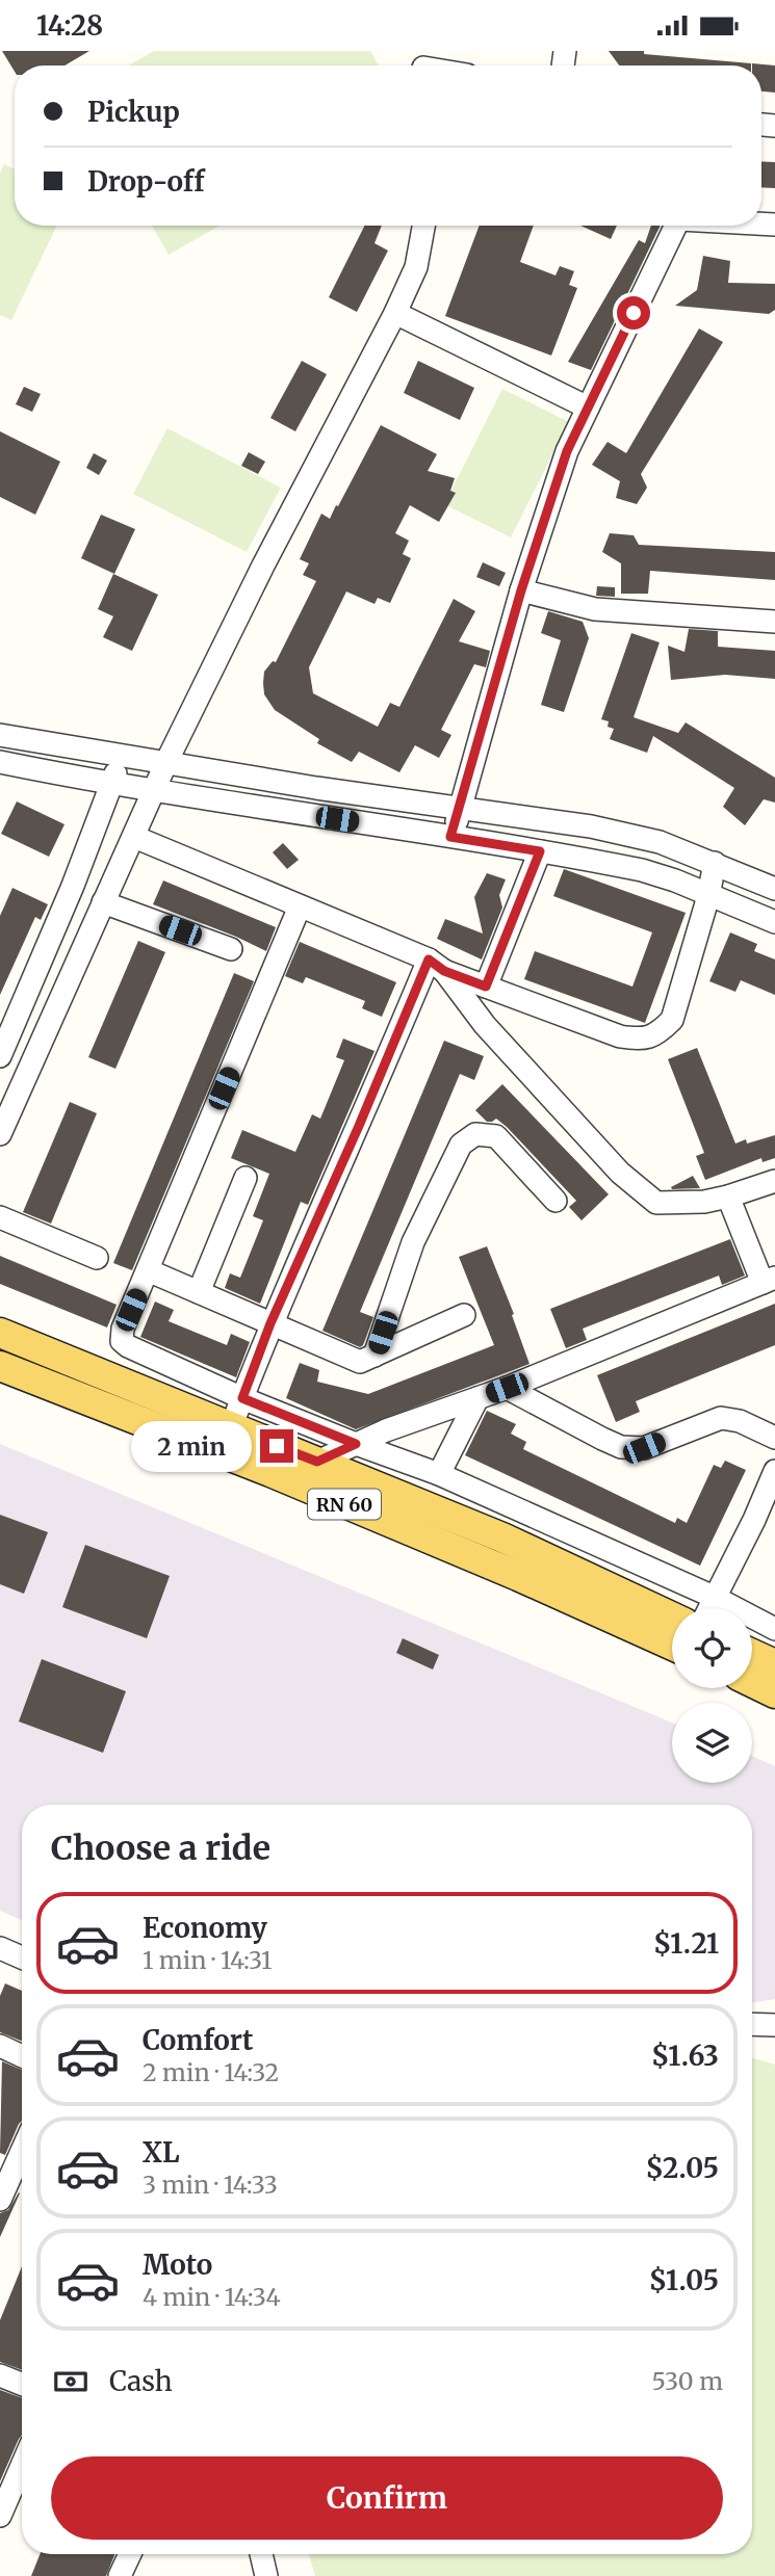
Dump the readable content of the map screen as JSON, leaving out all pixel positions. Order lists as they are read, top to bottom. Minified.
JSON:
{"streets":{"main road":["RN 60"]},"page":{"status":"14:28","banner":["Pickup","Drop-off"],"bubble":"2 min","heading":"Choose a ride","list":[{"name":"Economy","note":"1 min · 14:31","value":"$1.21"},{"name":"Comfort","note":"2 min · 14:32","value":"$1.63"},{"name":"XL","note":"3 min · 14:33","value":"$2.05"},{"name":"Moto","note":"4 min · 14:34","value":"$1.05"}],"pay":["Cash","530 m"],"buttons":"Confirm"}}
